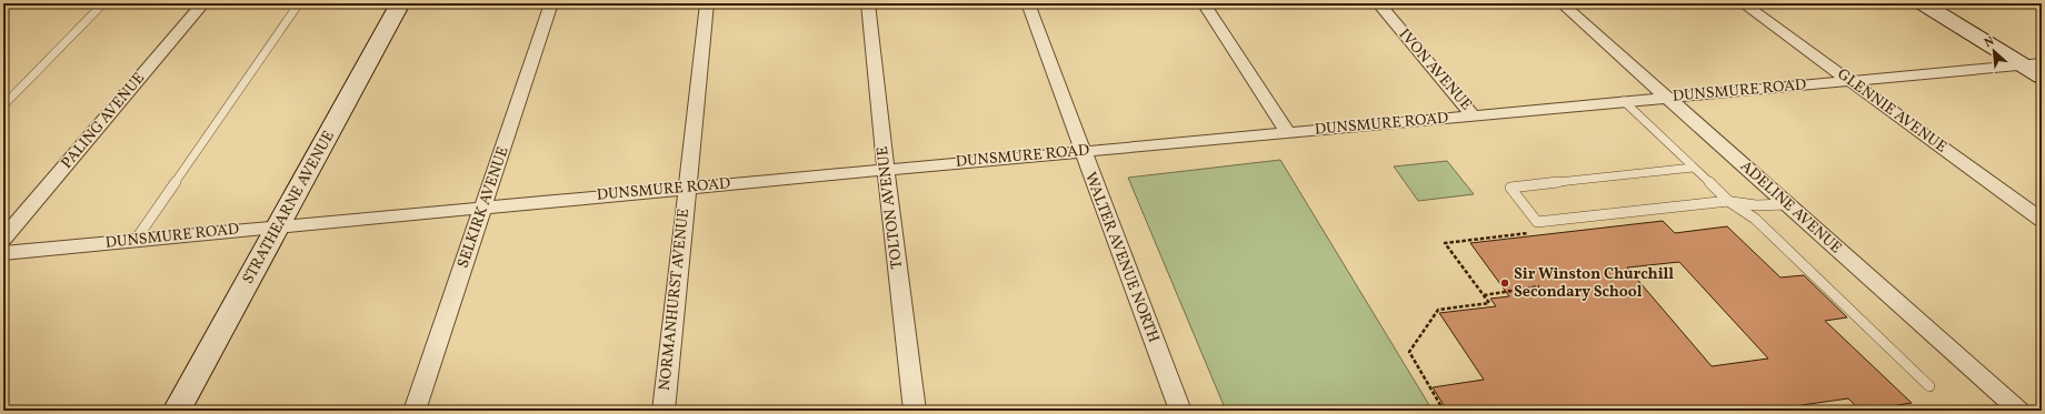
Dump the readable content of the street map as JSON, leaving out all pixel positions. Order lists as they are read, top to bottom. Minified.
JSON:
{"streets":{"street":["IVON AVENUE","DUNSMURE ROAD","GLENNIE AVENUE","PALING AVENUE","STRATHEARNE AVENUE","SELKIRK AVENUE","TOLTON AVENUE","ADELINE AVENUE","WALTER AVENUE NORTH","NORMANHURST AVENUE"]},"crossings":[["IVON AVENUE","DUNSMURE ROAD"],["DUNSMURE ROAD","GLENNIE AVENUE"],["DUNSMURE ROAD","STRATHEARNE AVENUE"],["DUNSMURE ROAD","SELKIRK AVENUE"],["DUNSMURE ROAD","TOLTON AVENUE"],["DUNSMURE ROAD","ADELINE AVENUE"],["DUNSMURE ROAD","WALTER AVENUE NORTH"],["DUNSMURE ROAD","NORMANHURST AVENUE"]],"places":["Sir Winston Churchill Secondary School"],"north":"top left"}
